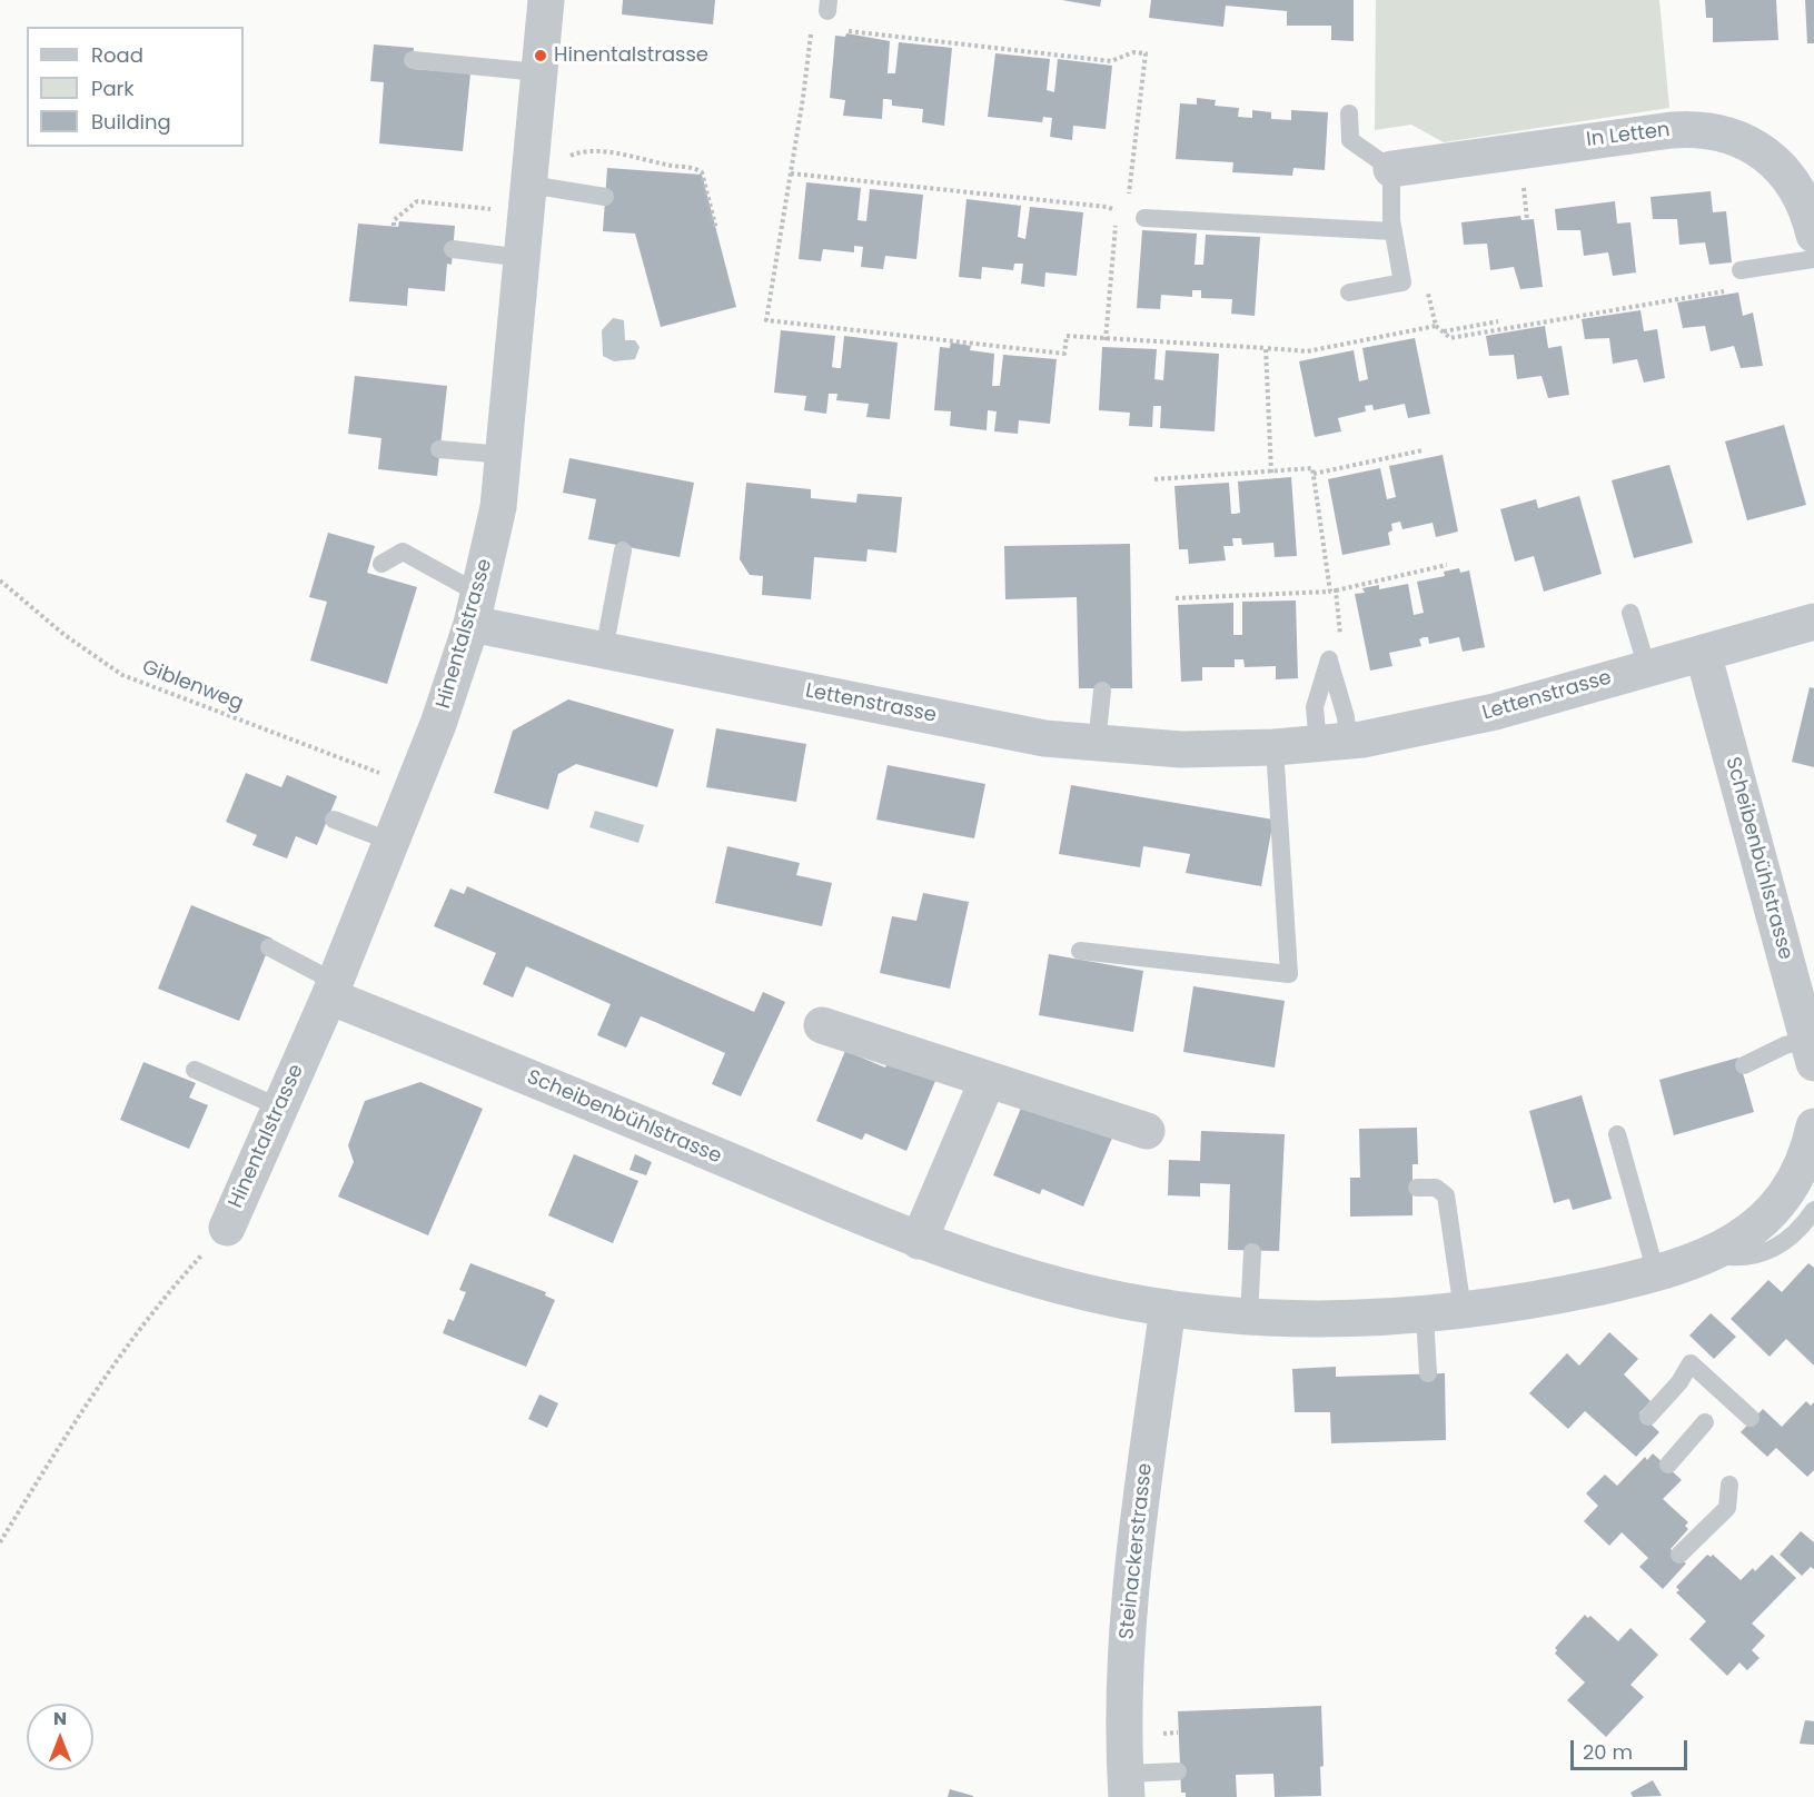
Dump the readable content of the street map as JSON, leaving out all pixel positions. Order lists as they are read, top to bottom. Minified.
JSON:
{"streets":{"street":["In Letten","Hinentalstrasse","Lettenstrasse","Scheibenbühlstrasse","Steinackerstrasse"],"path":["Giblenweg"]},"crossings":[["Hinentalstrasse","Lettenstrasse"],["Hinentalstrasse","Scheibenbühlstrasse"],["Lettenstrasse","Scheibenbühlstrasse"],["Scheibenbühlstrasse","Steinackerstrasse"]],"places":["Hinentalstrasse"],"legend":["Road","Park","Building"],"scale_bar":"20 m","north":"top"}
